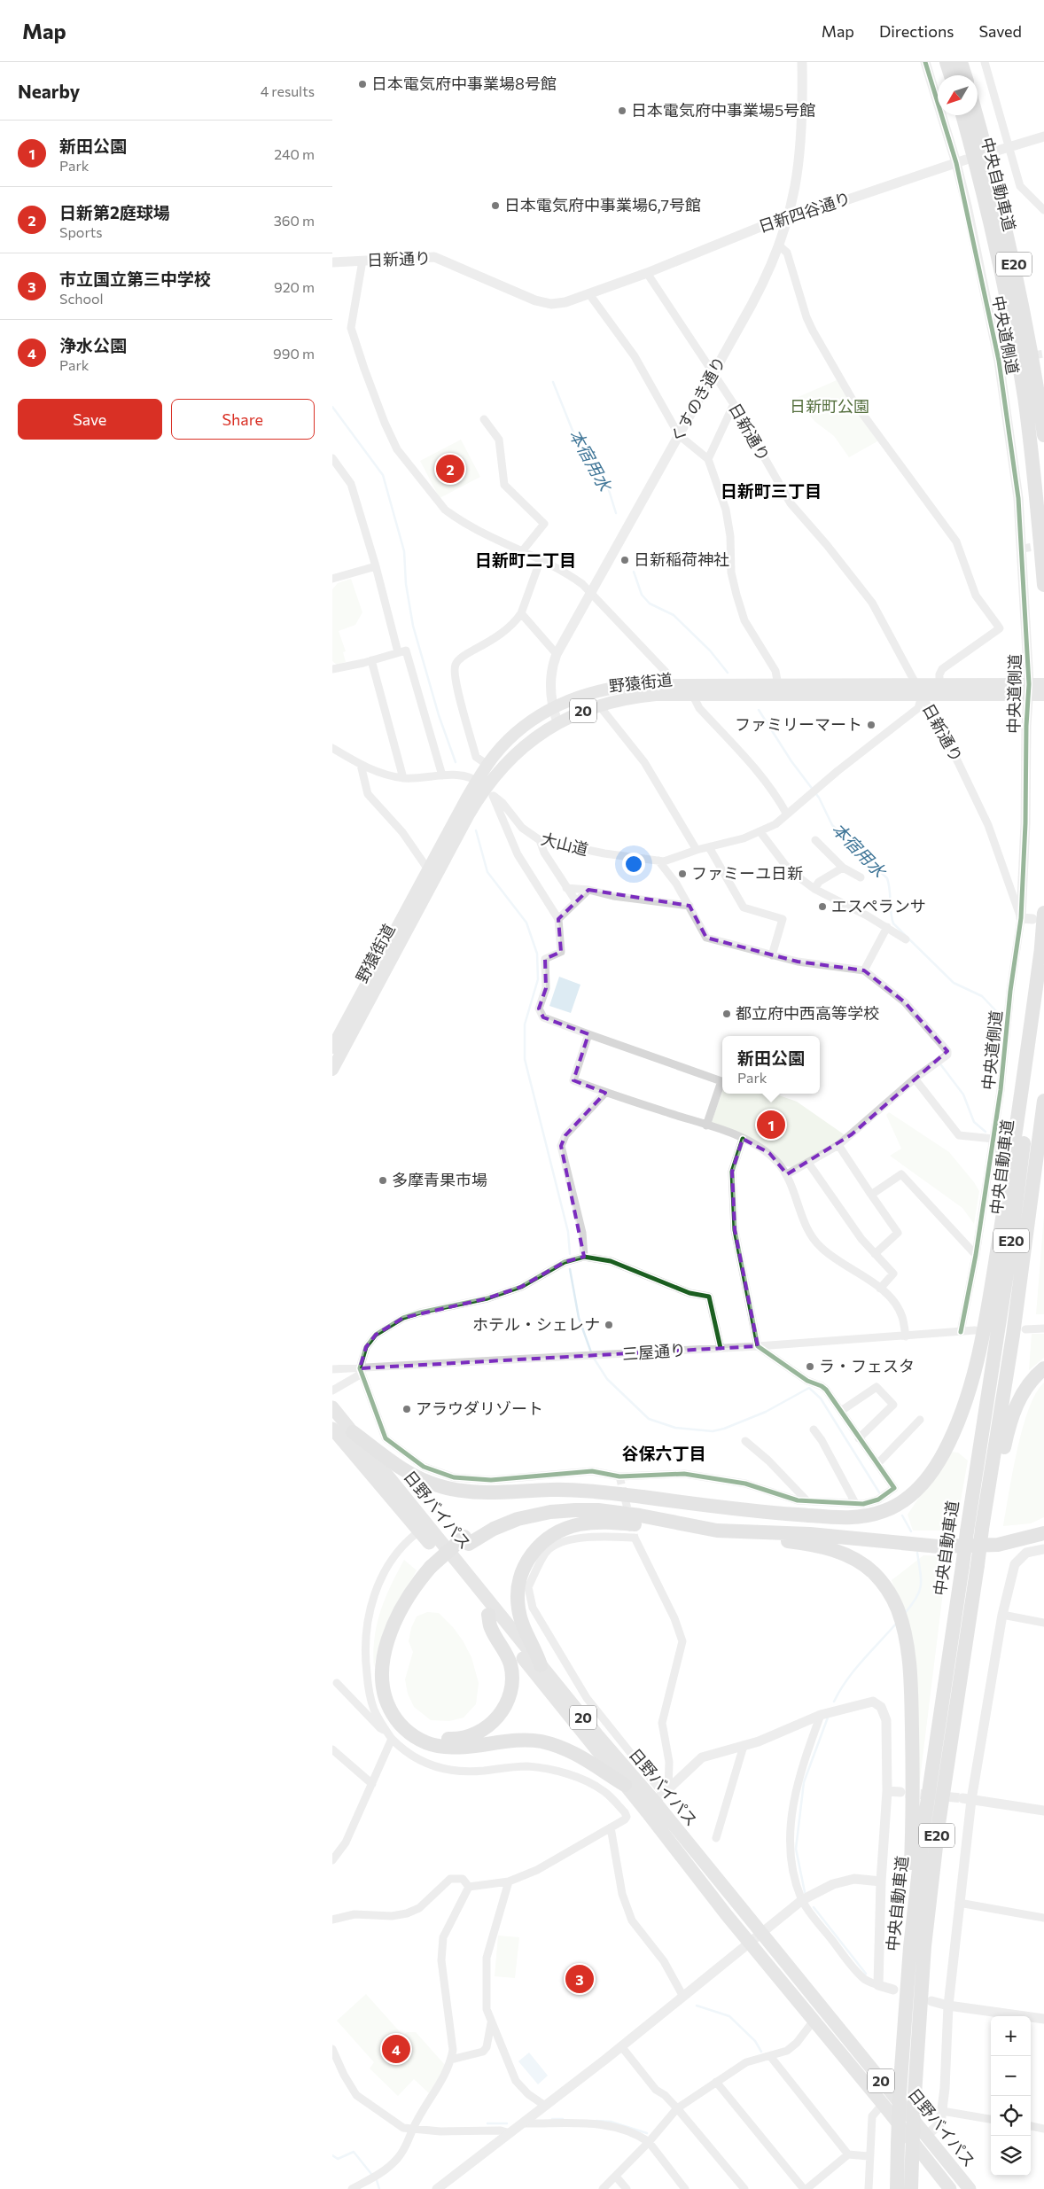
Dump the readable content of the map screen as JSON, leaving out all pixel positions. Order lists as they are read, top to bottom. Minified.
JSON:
{"streets":{"highway":["中央自動車道","E20","20","日野バイパス"],"main road":["野猿街道"],"street":["日新四谷通り","日新通り","中央道側道","くすのき通り","大山道","三屋通り"]},"crossings":[["日新四谷通り","日新通り"],["日新四谷通り","中央道側道"],["日新四谷通り","くすのき通り"],["日新通り","中央道側道"],["日新通り","くすのき通り"],["日新通り","野猿街道"],["日新通り","大山道"],["中央道側道","野猿街道"],["中央道側道","三屋通り"],["くすのき通り","野猿街道"],["野猿街道","大山道"]],"districts":["日新町三丁目","日新町二丁目","谷保六丁目"],"water":["本宿用水"],"parks":["日新町公園"],"places":["日本電気府中事業場8号館","日本電気府中事業場5号館","日本電気府中事業場6,7号館","日新稲荷神社","ファミリーマート","ファミーユ日新","エスペランサ","都立府中西高等学校","多摩青果市場","ホテル・シェレナ","ラ・フェスタ","アラウダリゾート"],"north":"bottom left","page":{"header":"Map","nav":["Map","Directions","Saved"],"heading":["Nearby","4 results"],"list":[{"mark":"1","name":"新田公園","note":"Park","value":"240 m"},{"mark":"2","name":"日新第2庭球場","note":"Sports","value":"360 m"},{"mark":"3","name":"市立国立第三中学校","note":"School","value":"920 m"},{"mark":"4","name":"浄水公園","note":"Park","value":"990 m"}],"buttons":["Save","Share"],"pins":["2","1","3","4"],"popup":["新田公園","Park"],"map_buttons":["+","−"]}}
